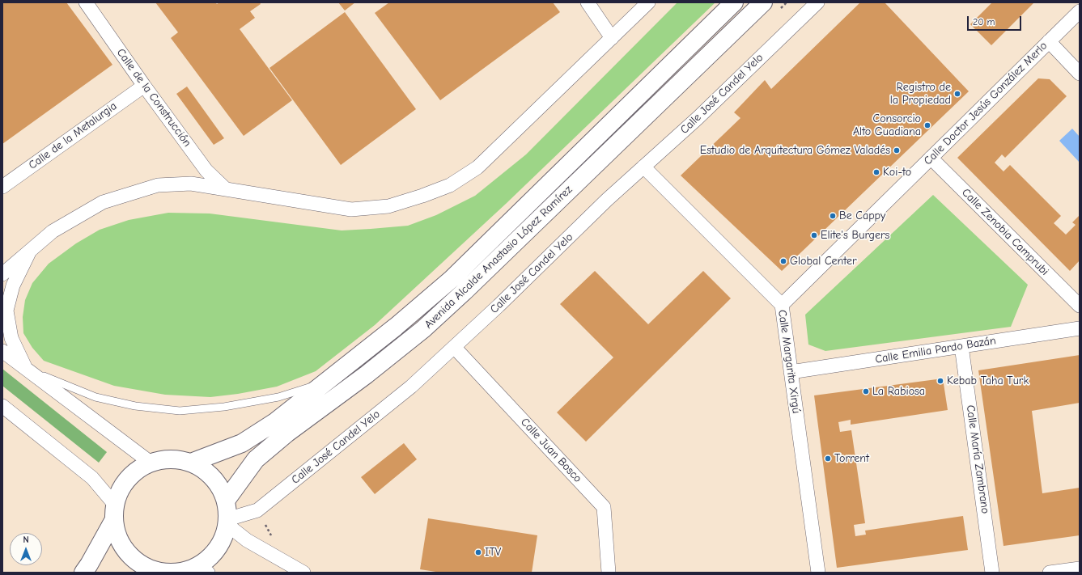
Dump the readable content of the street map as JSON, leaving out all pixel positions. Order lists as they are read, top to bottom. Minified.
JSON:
{"streets":{"street":["Calle José Candel Yelo","Calle de la Construcción","Calle Doctor Jesús González Merlo","Calle de la Metalurgia","Calle Zenobia Camprubi","Avenida Alcalde Anastasio López Ramírez","Calle Emilia Pardo Bazán","Calle Margarita Xirgú","Calle Juan Bosco","Calle María Zambrano"]},"crossings":[["Calle José Candel Yelo","Avenida Alcalde Anastasio López Ramírez"],["Calle José Candel Yelo","Calle Margarita Xirgú"],["Calle José Candel Yelo","Calle Juan Bosco"],["Calle de la Construcción","Calle de la Metalurgia"],["Calle Doctor Jesús González Merlo","Calle Zenobia Camprubi"],["Calle Doctor Jesús González Merlo","Calle Margarita Xirgú"],["Calle Emilia Pardo Bazán","Calle Margarita Xirgú"],["Calle Emilia Pardo Bazán","Calle María Zambrano"]],"places":["Registro de la Propiedad","Consorcio Alto Guadiana","Estudio de Arquitectura Gómez Valadés","Koi-to","Be Cappy","Elite's Burgers","Global Center","Kebab Taha Turk","La Rabiosa","Torrent","ITV"],"scale_bar":"20 m","north":"top"}
